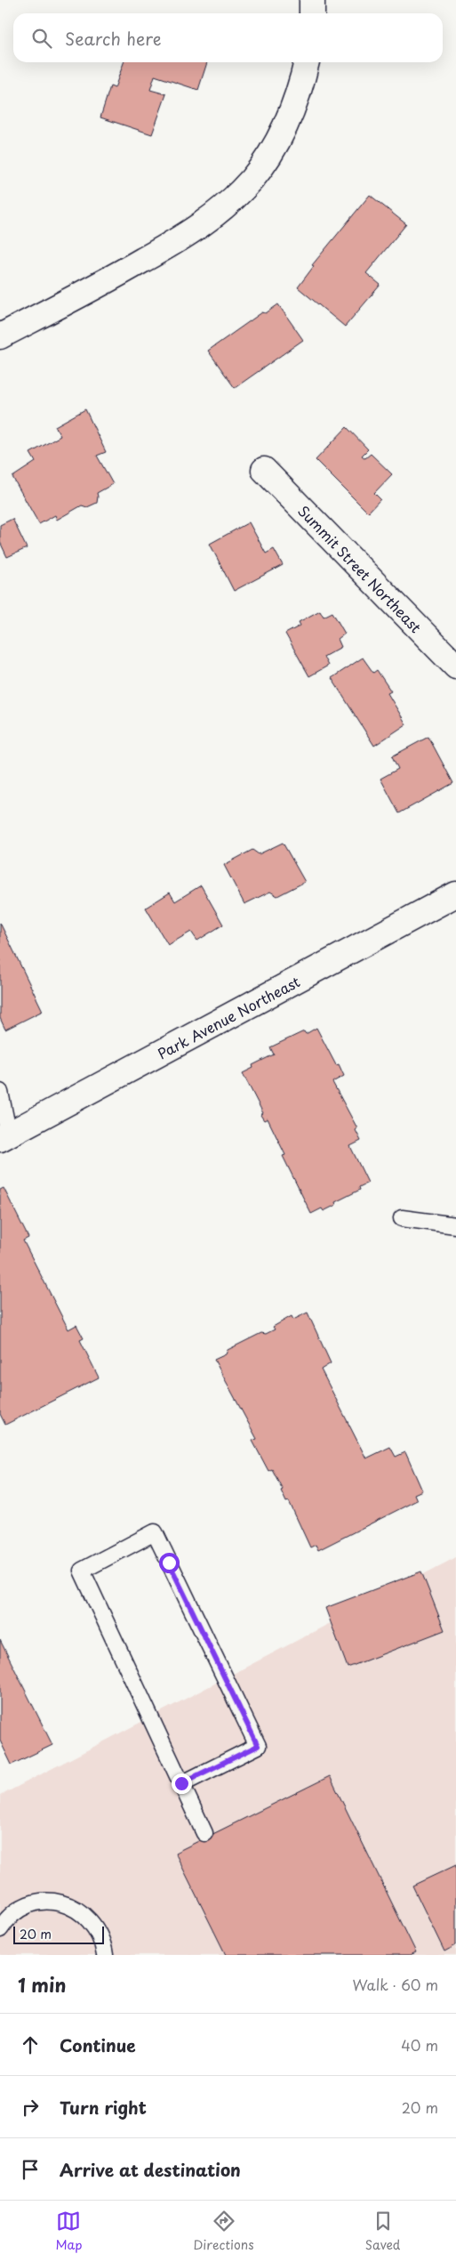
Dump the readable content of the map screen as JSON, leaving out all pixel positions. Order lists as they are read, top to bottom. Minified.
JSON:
{"streets":{"street":["Summit Street Northeast","Park Avenue Northeast"]},"scale_bar":"20 m","page":{"search":"Search here","scale":"20 m","heading":["1 min","Walk · 60 m"],"list":[["Continue","40 m"],["Turn right","20 m"],"Arrive at destination"],"nav":["Map","Directions","Saved"]}}
